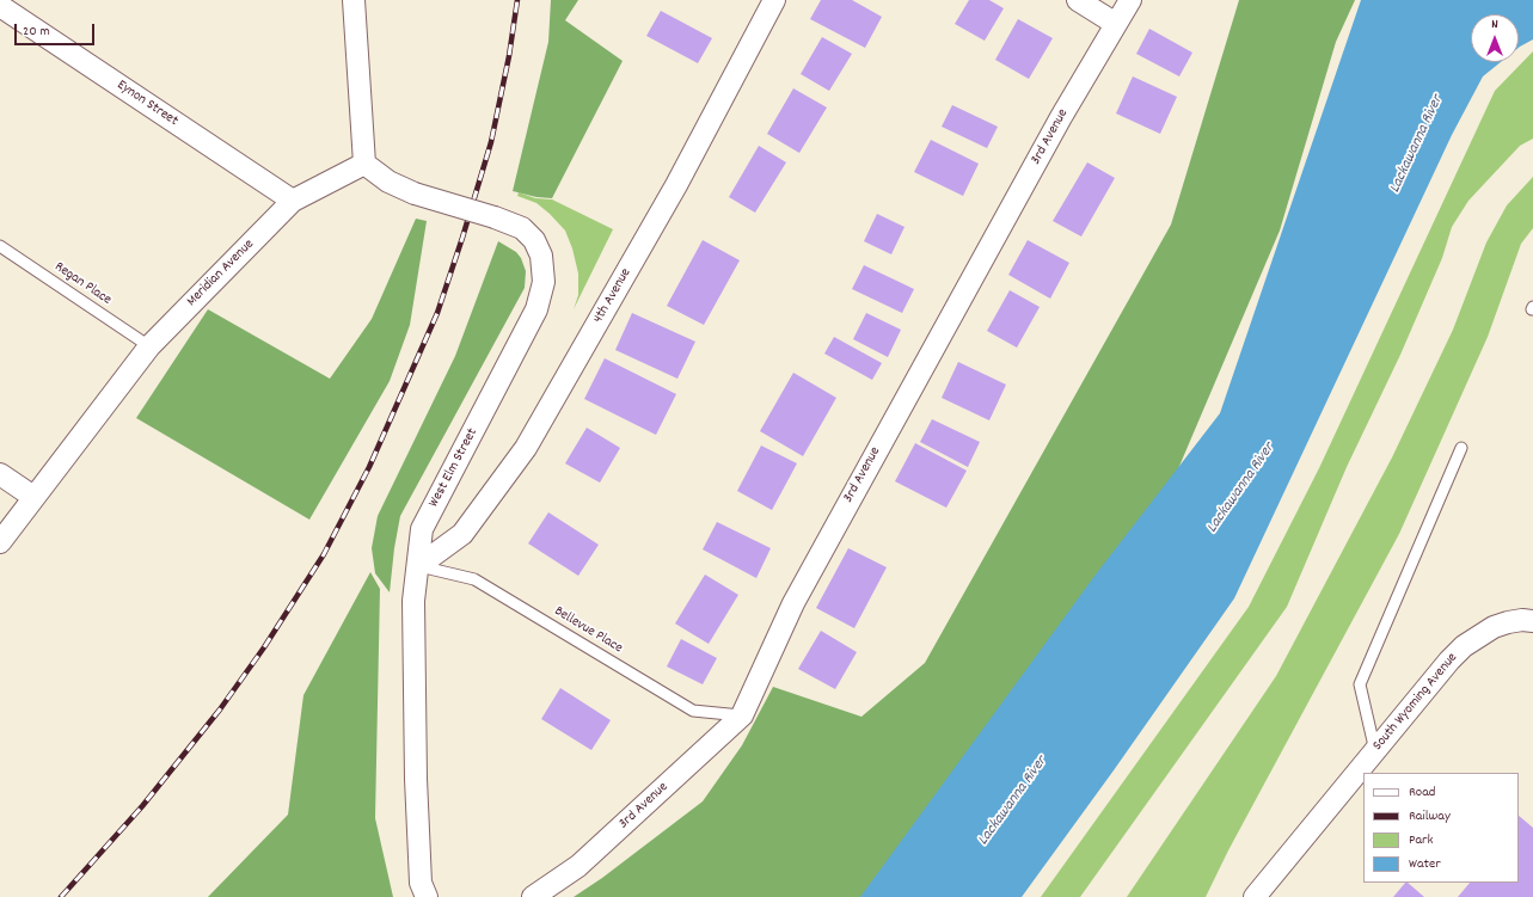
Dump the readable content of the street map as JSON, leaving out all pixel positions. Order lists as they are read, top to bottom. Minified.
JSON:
{"streets":{"street":["Eynon Street","3rd Avenue","Meridian Avenue","4th Avenue","West Elm Street","South Wyoming Avenue"],"lane":["Regan Place","Bellevue Place"]},"crossings":[["Eynon Street","Meridian Avenue"],["3rd Avenue","Bellevue Place"],["Meridian Avenue","Regan Place"],["Meridian Avenue","West Elm Street"],["4th Avenue","West Elm Street"],["4th Avenue","Bellevue Place"],["West Elm Street","Bellevue Place"]],"water":["Lackawanna River"],"legend":["Road","Railway","Park","Water"],"scale_bar":"20 m","north":"top"}
